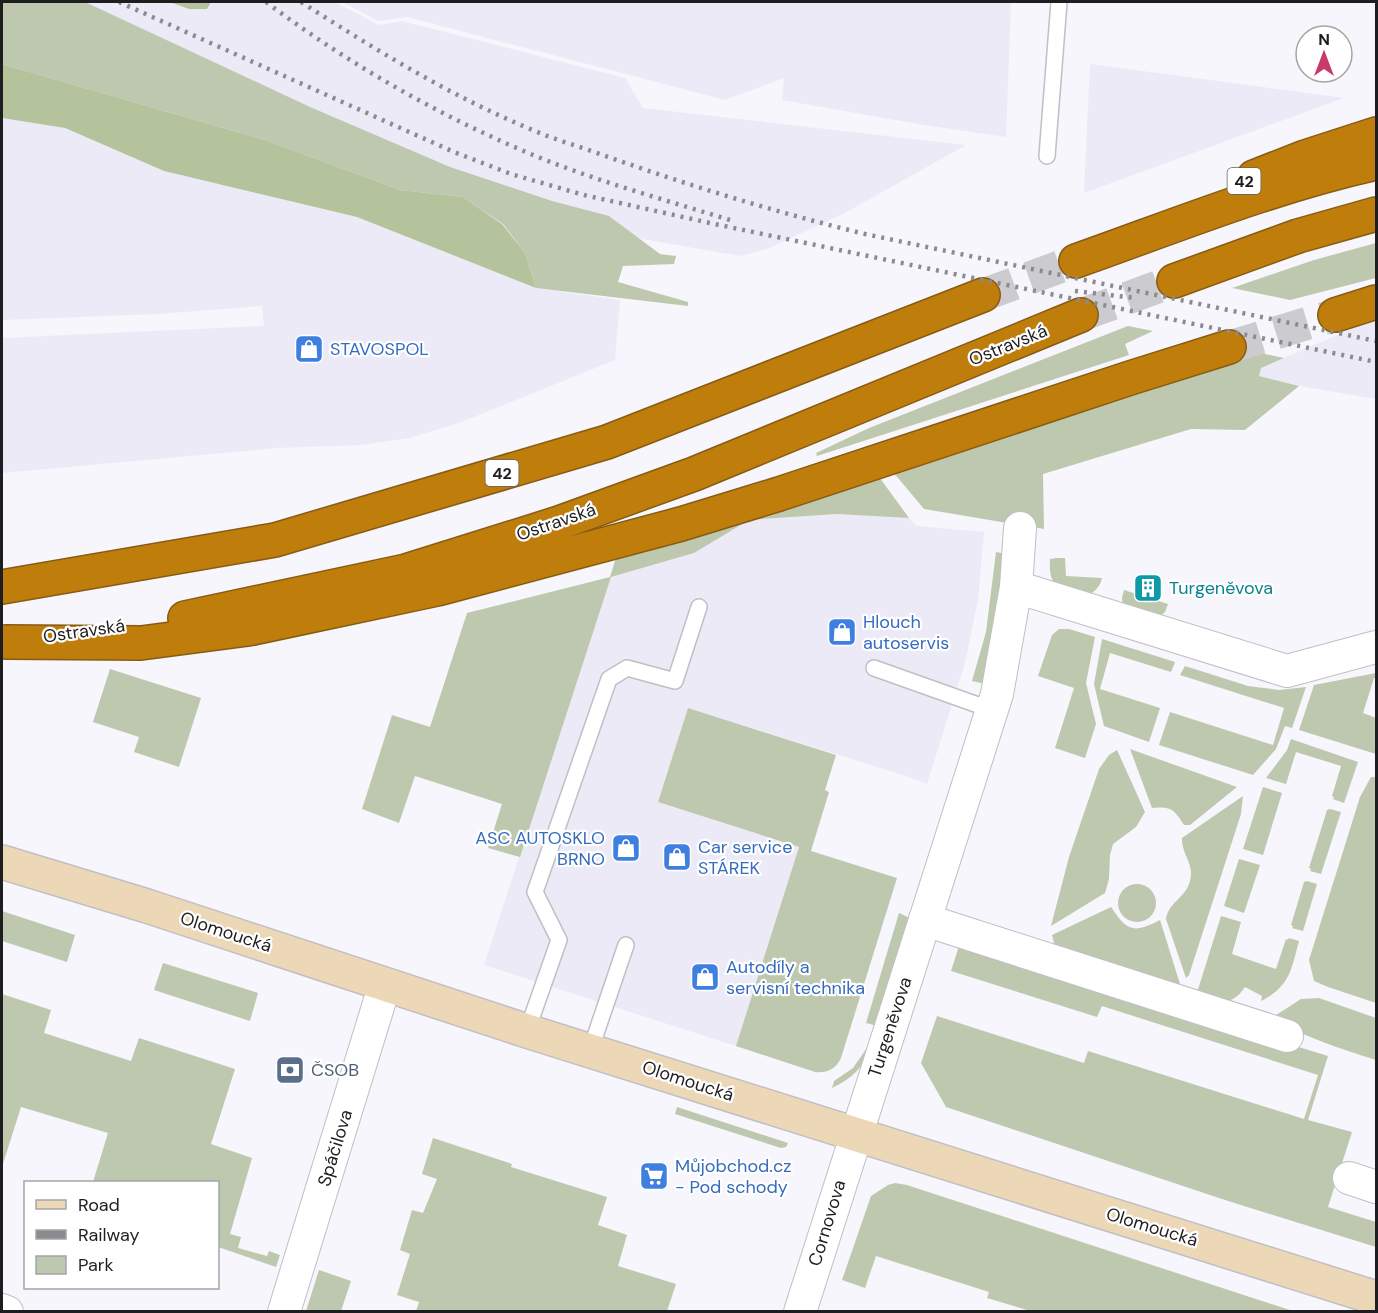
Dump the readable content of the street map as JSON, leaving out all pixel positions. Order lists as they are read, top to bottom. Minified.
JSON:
{"streets":{"highway":["42","Ostravská"],"main road":["Olomoucká"],"street":["Turgeněvova","Spáčilova","Cornovova"]},"crossings":[["Olomoucká","Turgeněvova"],["Olomoucká","Spáčilova"],["Olomoucká","Cornovova"],["Turgeněvova","Cornovova"]],"places":{"shop":["STAVOSPOL","Hlouch autoservis","ASC AUTOSKLO BRNO","Car service STÁREK","Autodíly a servisní technika"],"building":["Turgeněvova"],"bank":["ČSOB"],"supermarket":["Můjobchod.cz - Pod schody"]},"legend":["Road","Railway","Park"],"north":"top"}
